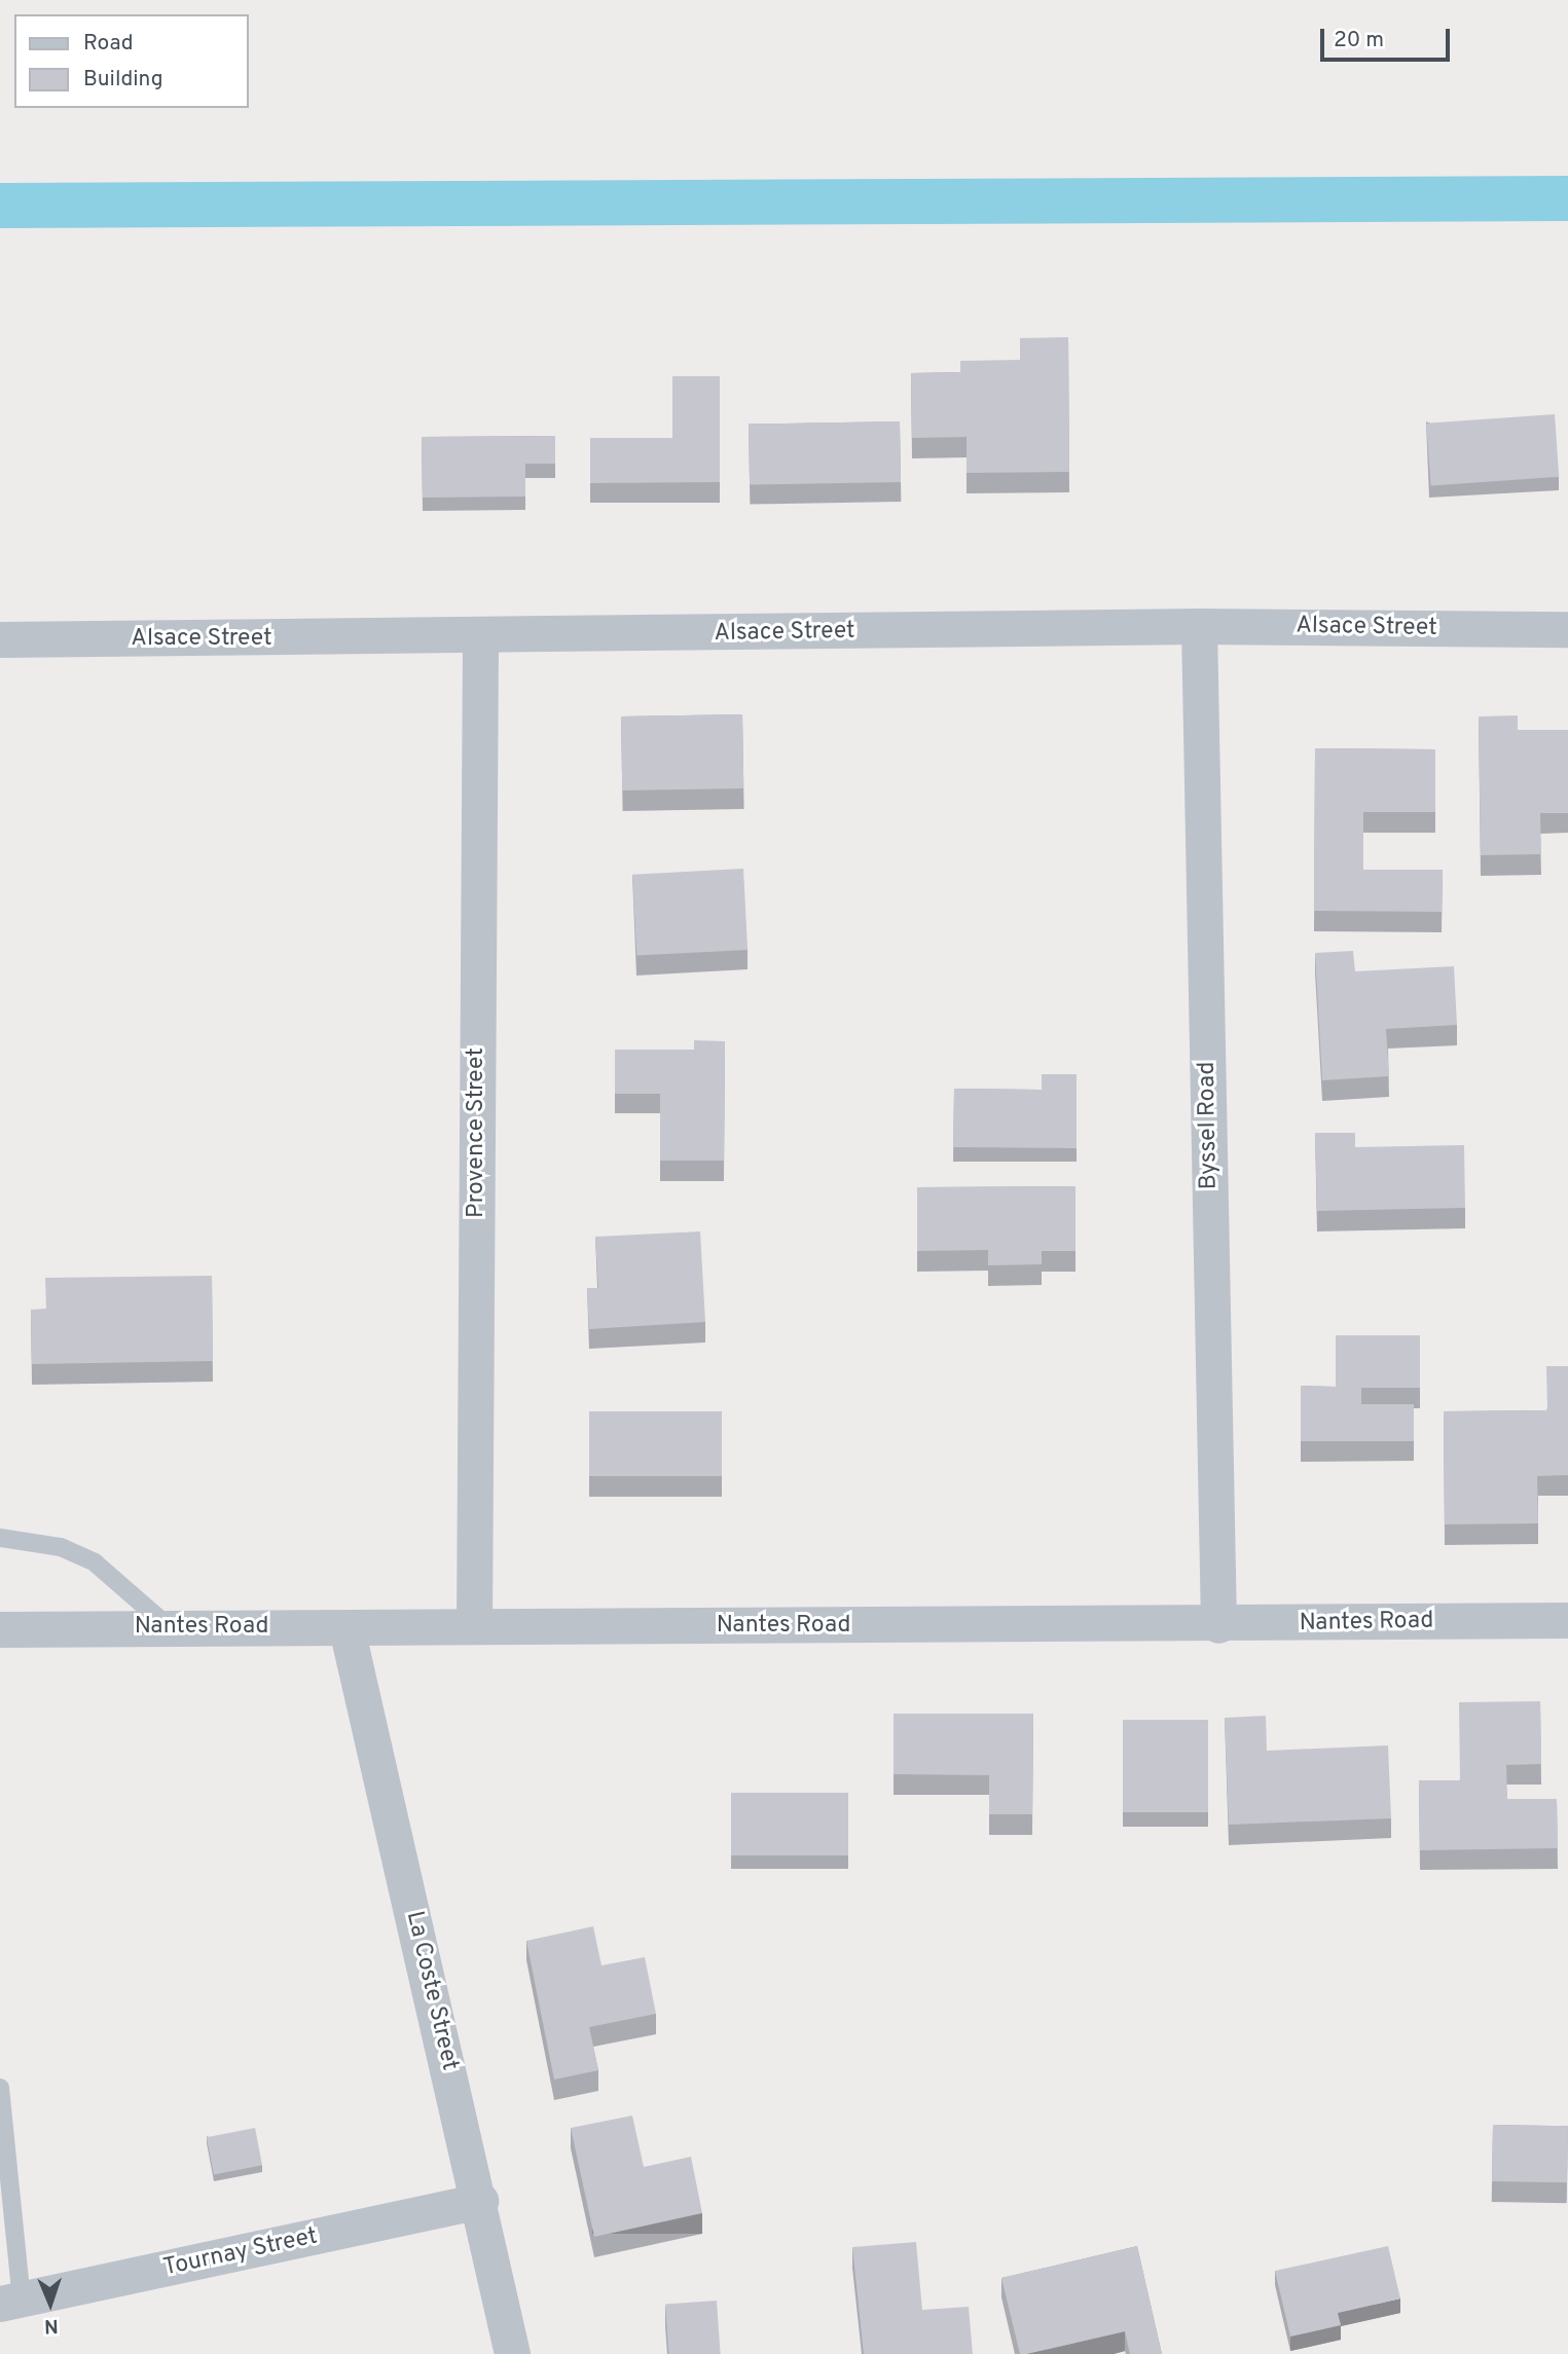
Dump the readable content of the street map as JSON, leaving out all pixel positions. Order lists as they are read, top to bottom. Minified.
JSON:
{"streets":{"street":["Alsace Street","Byssel Road","Provence Street","Nantes Road","La Coste Street","Tournay Street"]},"crossings":[["Alsace Street","Byssel Road"],["Alsace Street","Provence Street"],["Byssel Road","Nantes Road"],["Provence Street","Nantes Road"],["Nantes Road","La Coste Street"],["La Coste Street","Tournay Street"]],"legend":["Road","Building"],"scale_bar":"20 m","north":"bottom"}
